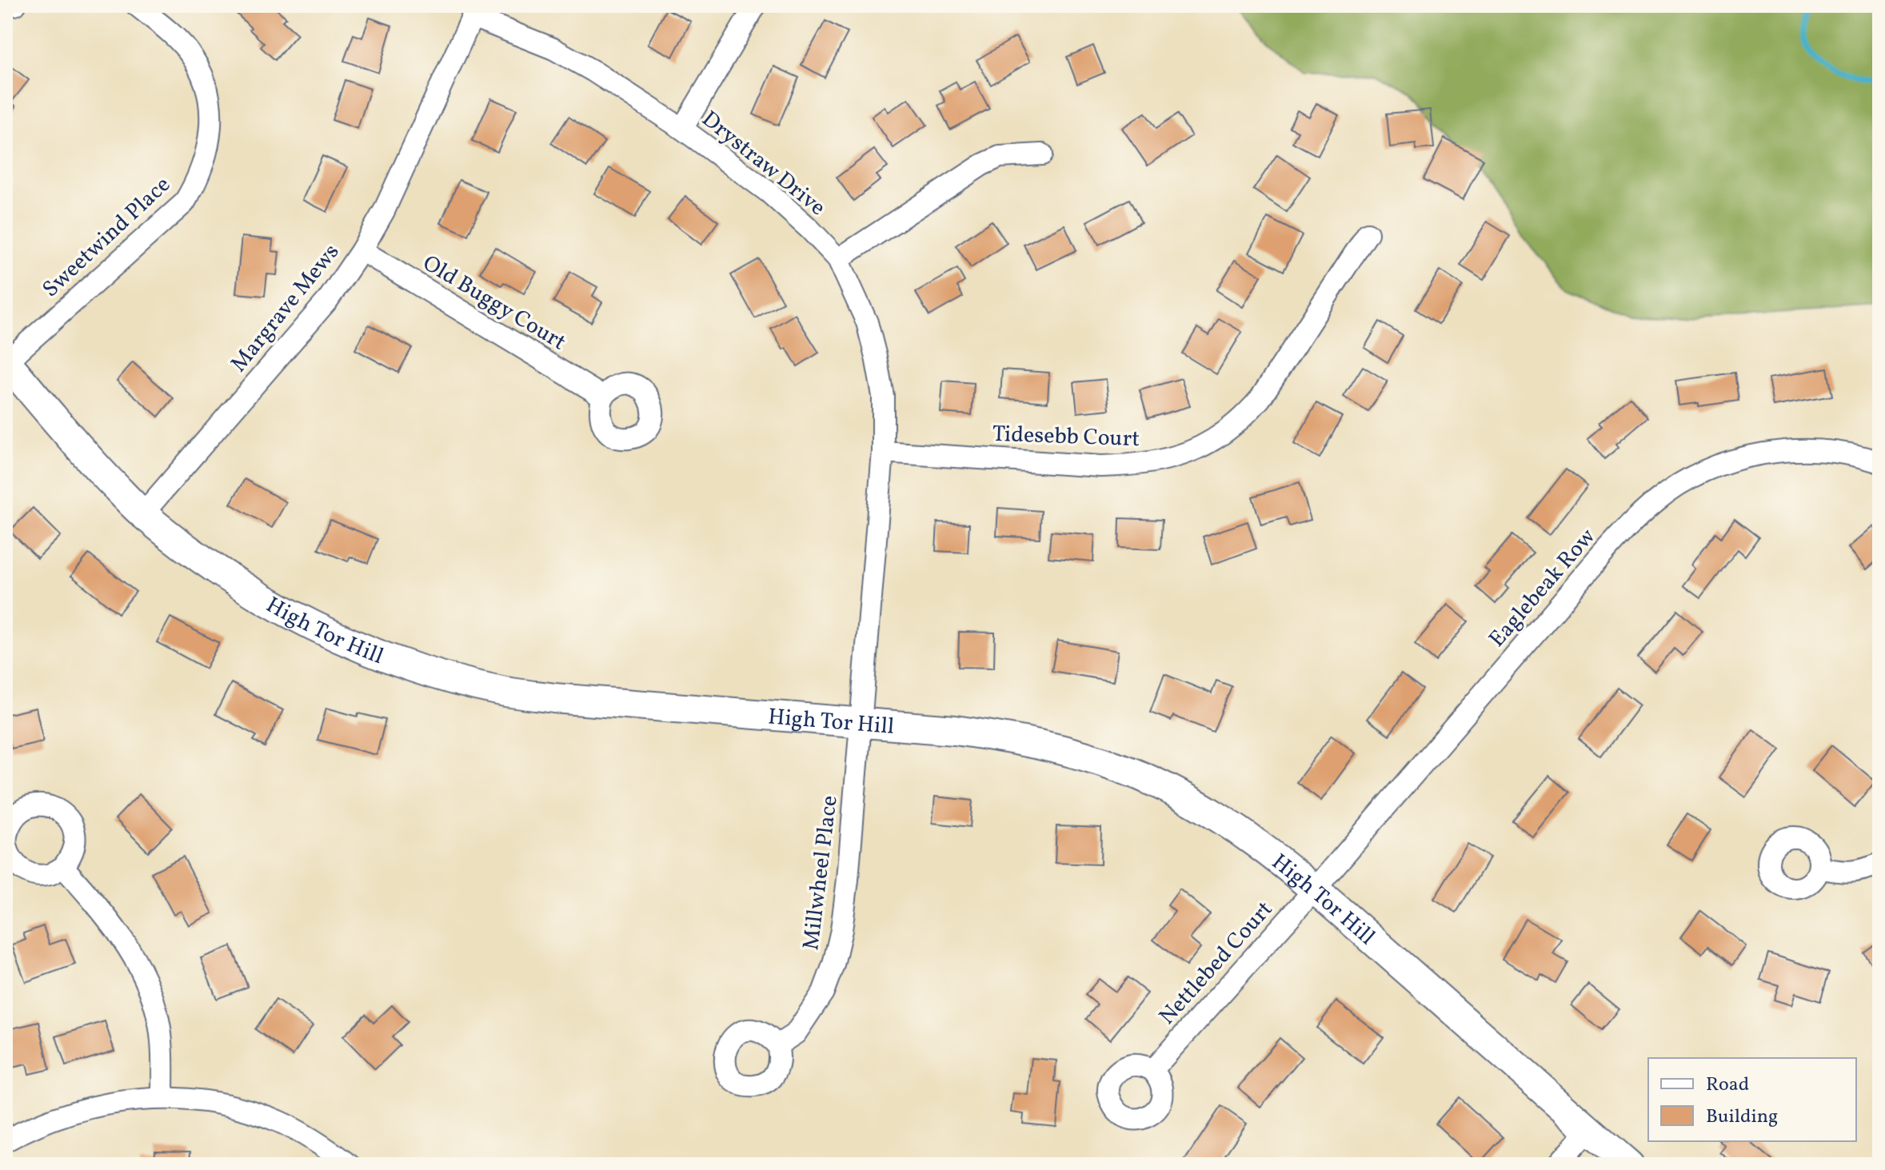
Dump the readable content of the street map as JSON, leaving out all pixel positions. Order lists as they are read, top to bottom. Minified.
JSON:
{"streets":{"street":["Drystraw Drive","Sweetwind Place","Old Buggy Court","Margrave Mews","Tidesebb Court","Eaglebeak Row","High Tor Hill","Millwheel Place","Nettlebed Court"]},"crossings":[["Drystraw Drive","Margrave Mews"],["Drystraw Drive","Tidesebb Court"],["Drystraw Drive","High Tor Hill"],["Drystraw Drive","Millwheel Place"],["Sweetwind Place","High Tor Hill"],["Old Buggy Court","Margrave Mews"],["Margrave Mews","High Tor Hill"],["Eaglebeak Row","High Tor Hill"],["Eaglebeak Row","Nettlebed Court"],["High Tor Hill","Millwheel Place"],["High Tor Hill","Nettlebed Court"]],"legend":["Road","Building"]}
